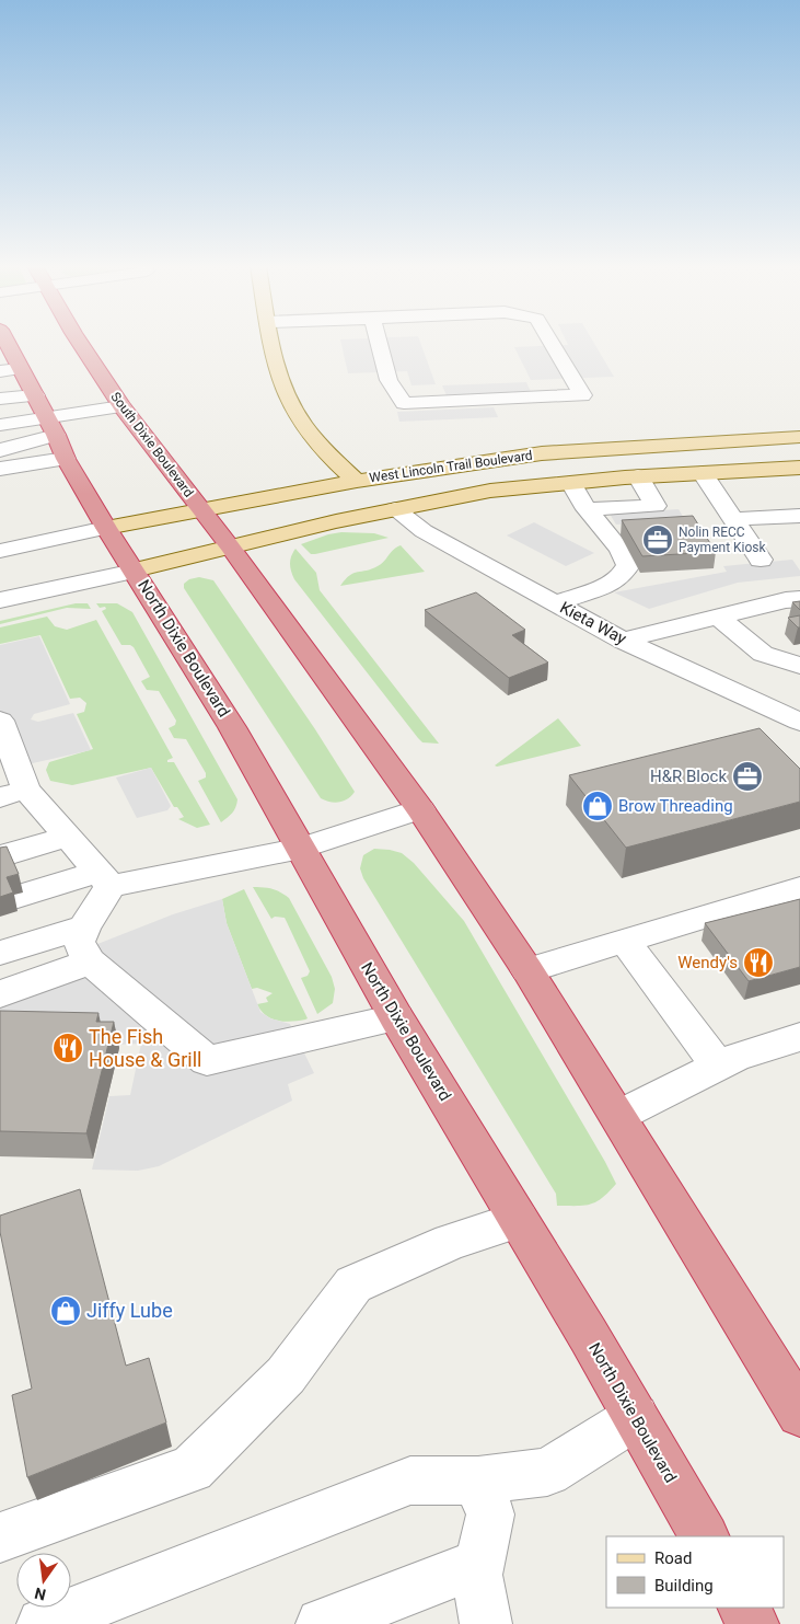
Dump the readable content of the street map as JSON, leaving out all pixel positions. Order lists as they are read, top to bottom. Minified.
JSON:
{"streets":{"highway":["South Dixie Boulevard","North Dixie Boulevard"],"main road":["West Lincoln Trail Boulevard"],"street":["Kieta Way"]},"crossings":[["South Dixie Boulevard","West Lincoln Trail Boulevard"],["West Lincoln Trail Boulevard","Kieta Way"],["West Lincoln Trail Boulevard","North Dixie Boulevard"]],"places":{"office":["Nolin RECC Payment Kiosk","H&R Block"],"shop":["Brow Threading","Jiffy Lube"],"restaurant":["Wendy's","The Fish House & Grill"]},"legend":["Road","Building"],"north":"bottom"}
